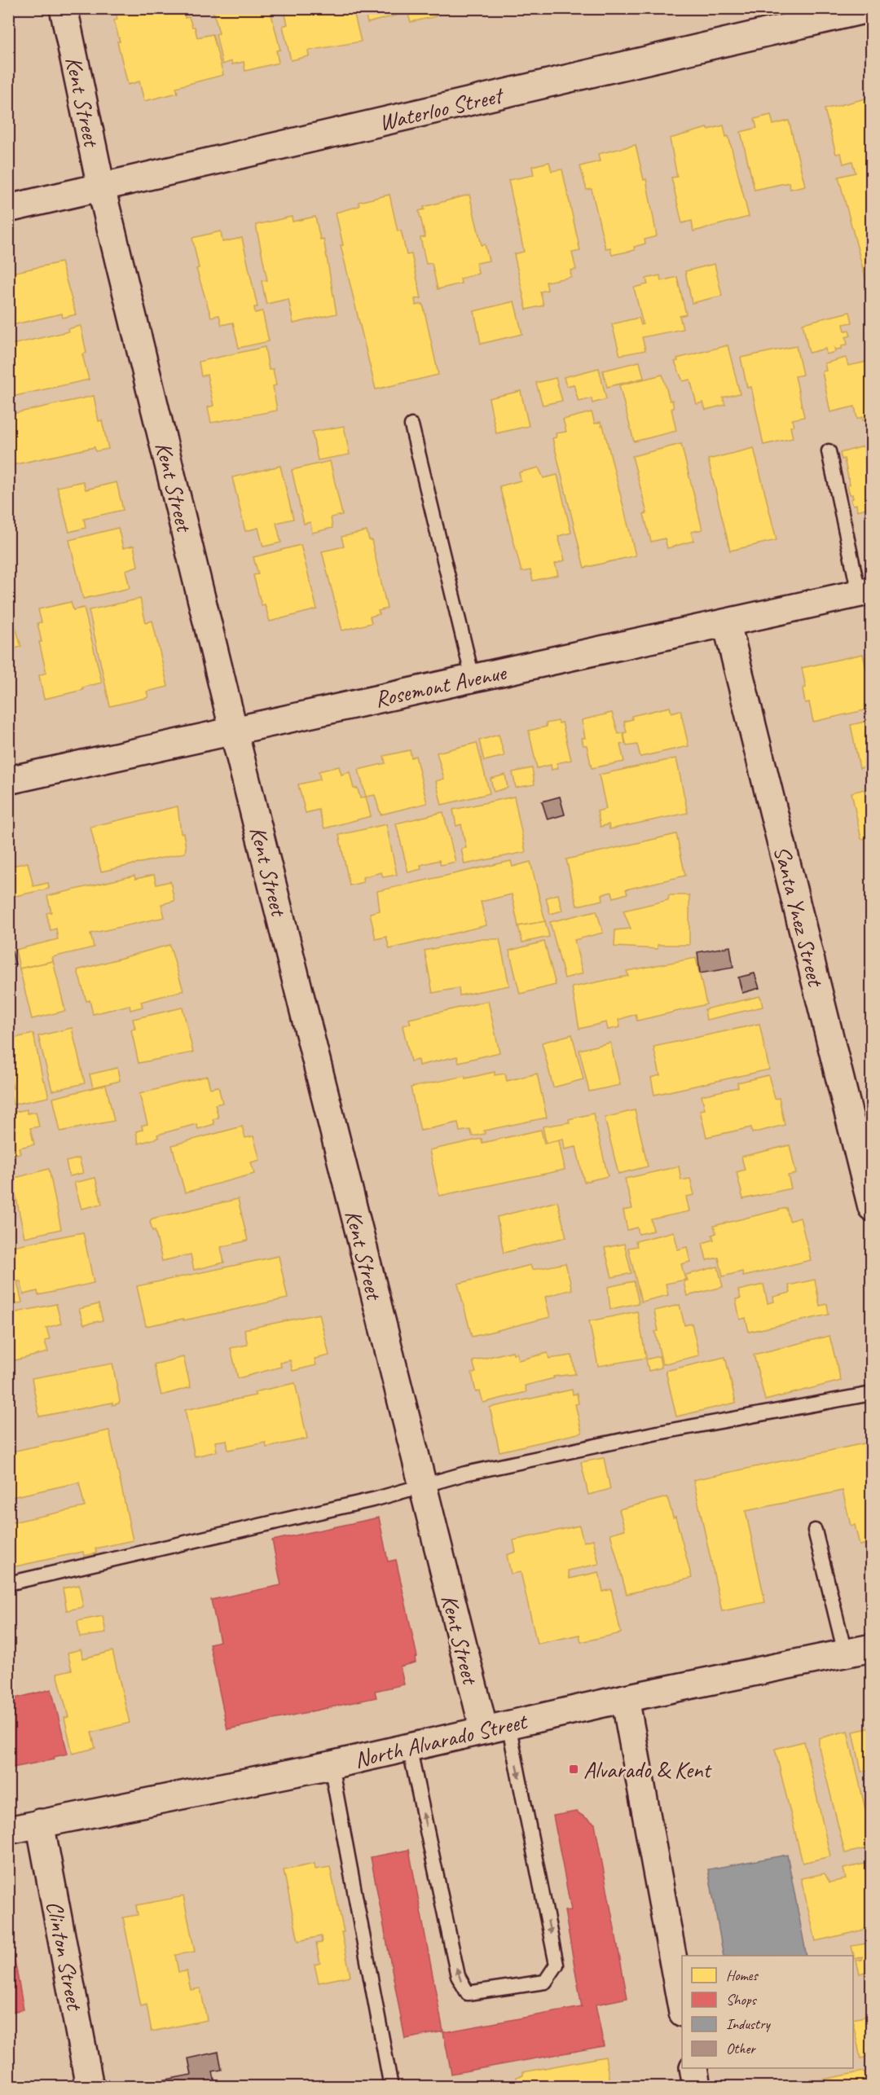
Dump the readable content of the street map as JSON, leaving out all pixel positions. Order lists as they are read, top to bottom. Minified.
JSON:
{"streets":{"street":["Kent Street","Waterloo Street","Rosemont Avenue","Santa Ynez Street","North Alvarado Street","Clinton Street"]},"crossings":[["Kent Street","Waterloo Street"],["Kent Street","Rosemont Avenue"],["Kent Street","North Alvarado Street"],["Rosemont Avenue","Santa Ynez Street"],["North Alvarado Street","Clinton Street"]],"places":{"transit":["Alvarado & Kent"]},"legend":["Homes","Shops","Industry","Other"]}
